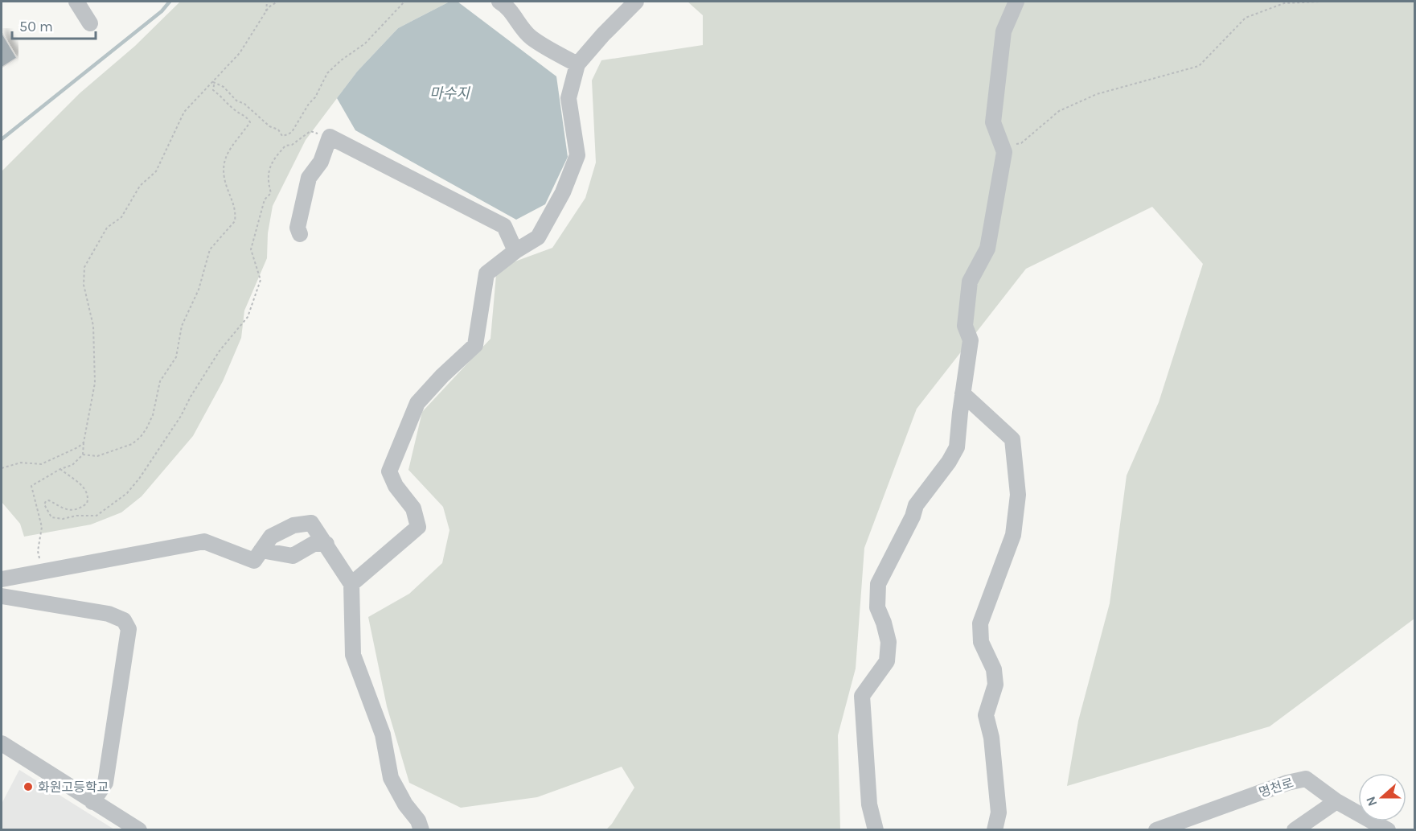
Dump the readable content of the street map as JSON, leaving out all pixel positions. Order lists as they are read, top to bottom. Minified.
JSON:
{"streets":{"street":["명천로"]},"water":["마수지"],"places":["화원고등학교"],"scale_bar":"50 m","north":"left"}
